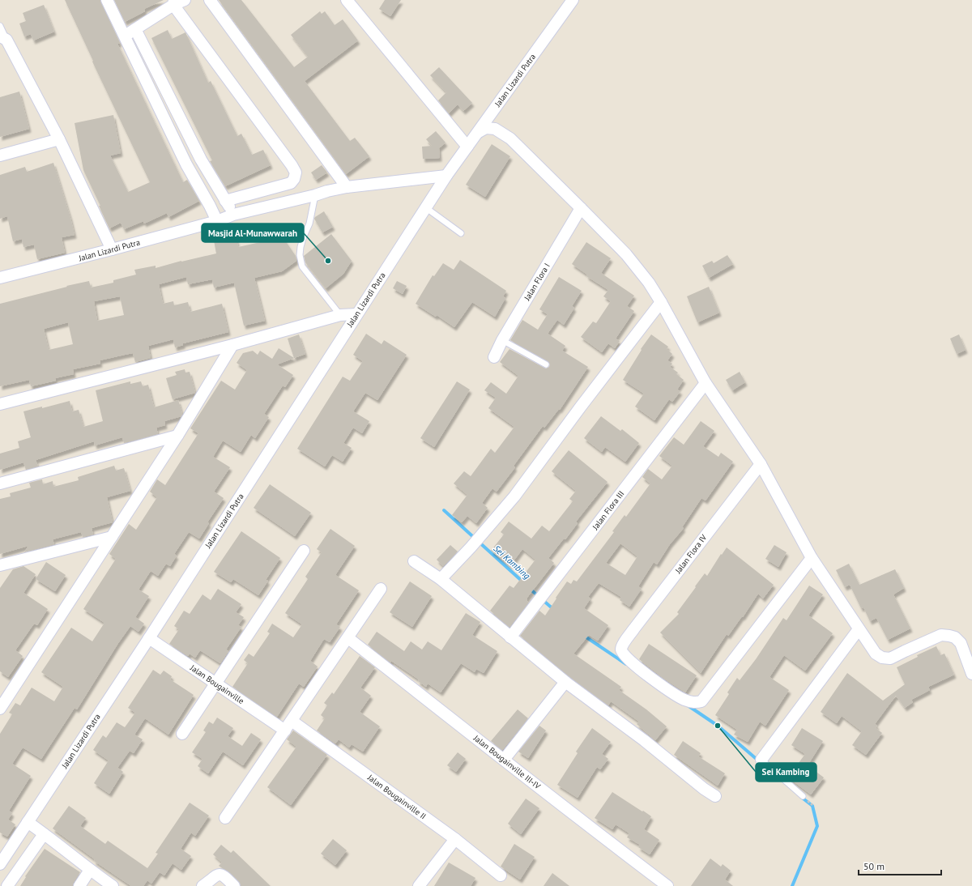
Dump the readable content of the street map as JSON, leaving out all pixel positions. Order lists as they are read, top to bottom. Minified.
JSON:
{"streets":{"street":["Jalan Lizardi Putra","Jalan Flora I","Jalan Flora III","Jalan Flora IV","Jalan Bougainville","Jalan Bougainville III-IV","Jalan Bougainville II"]},"crossings":[["Jalan Lizardi Putra","Jalan Bougainville"]],"water":["Sei Kambing"],"places":["Masjid Al-Munawwarah","Sei Kambing"],"scale_bar":"50 m"}
